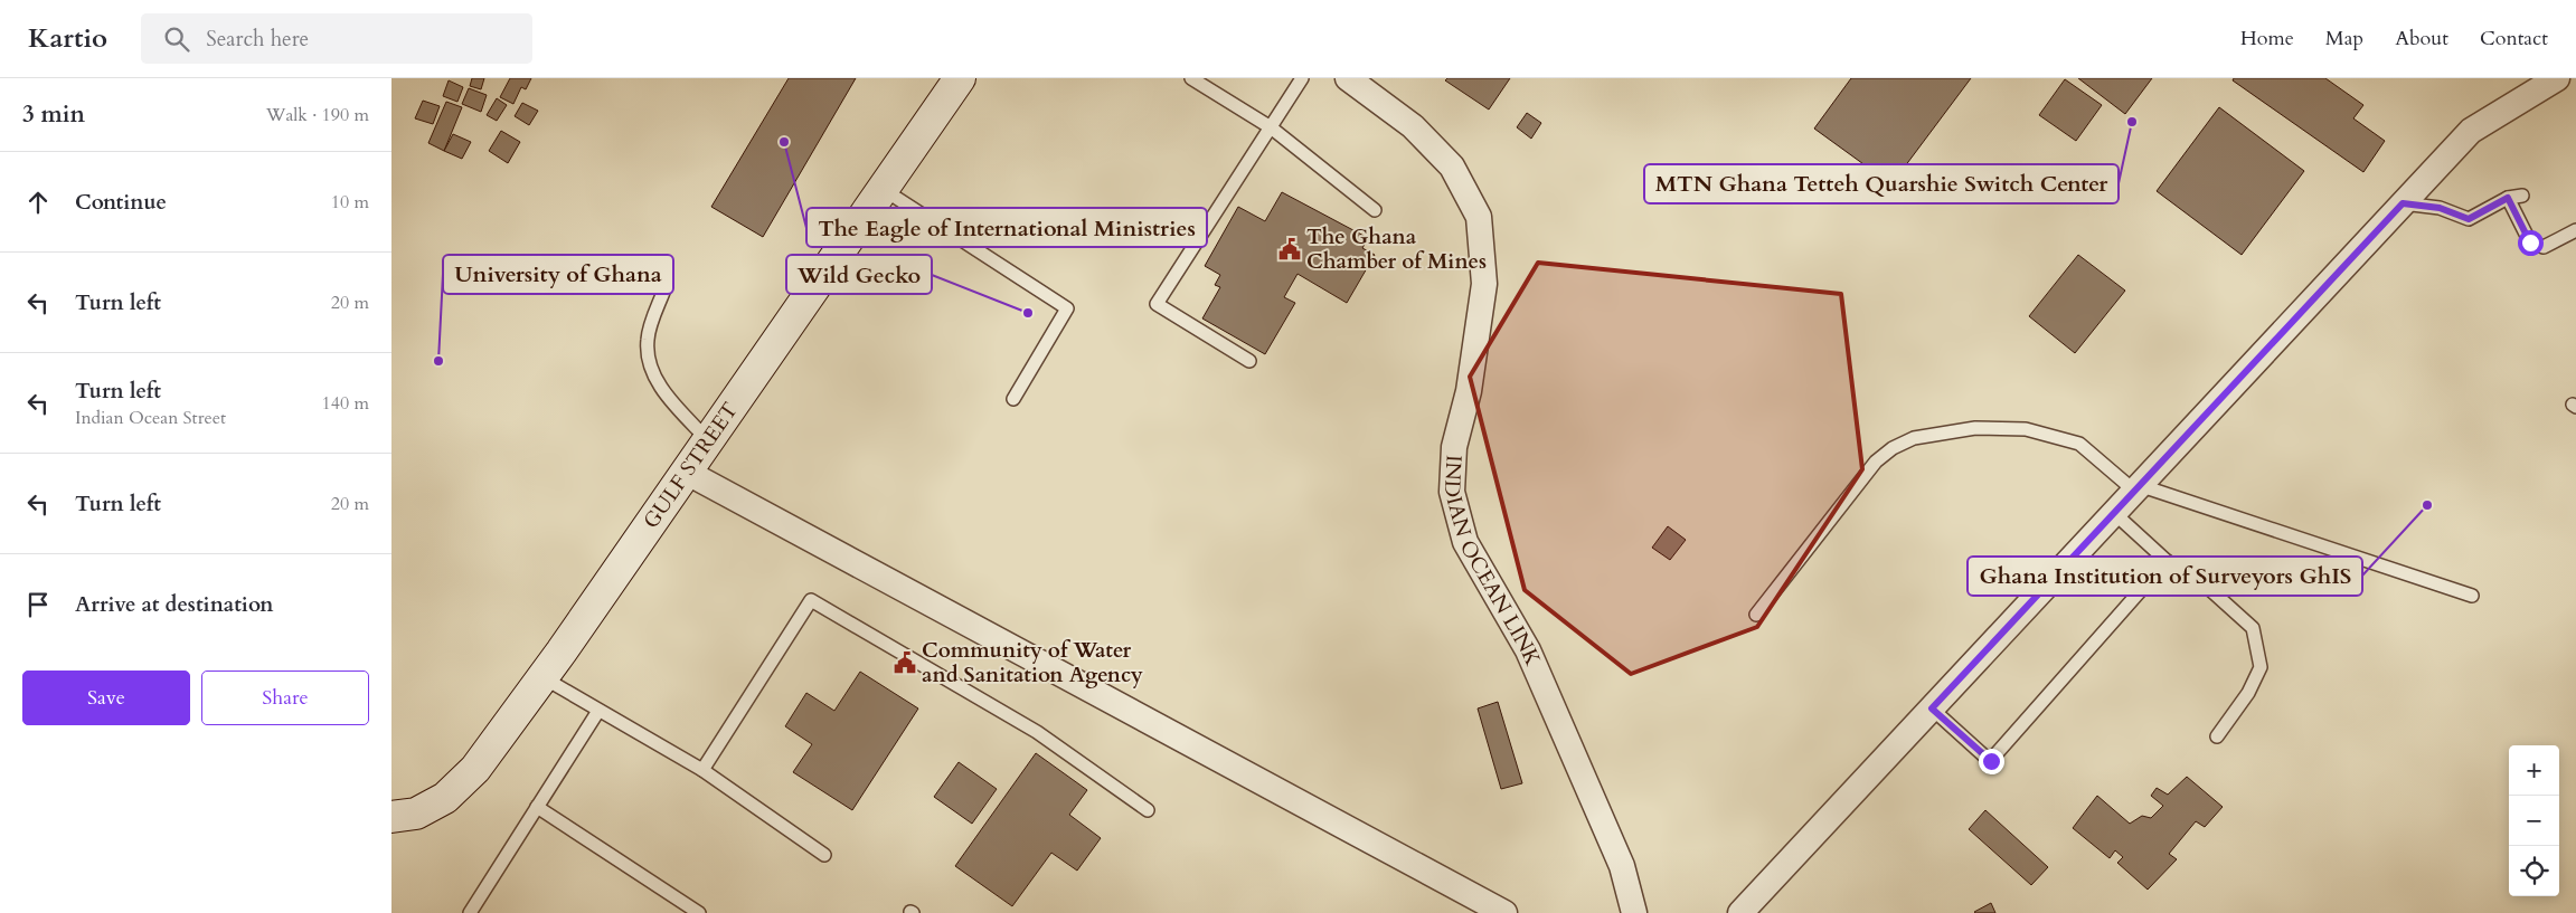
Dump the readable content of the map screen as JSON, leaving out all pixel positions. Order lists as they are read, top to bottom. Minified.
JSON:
{"streets":{"street":["GULF STREET","INDIAN OCEAN LINK"]},"places":{"other":["MTN Ghana Tetteh Quarshie Switch Center","The Eagle of International Ministries","Wild Gecko","University of Ghana","Ghana Institution of Surveyors GhIS"],"public building":["The Ghana Chamber of Mines","Community of Water and Sanitation Agency"]},"page":{"header":"Kartio","search":"Search here","nav":["Home","Map","About","Contact"],"heading":["3 min","Walk · 190 m"],"list":[["Continue","10 m"],["Turn left","20 m"],["Turn left","Indian Ocean Street","140 m"],["Turn left","20 m"],"Arrive at destination"],"buttons":["Save","Share"],"map_buttons":["+","−"]}}
